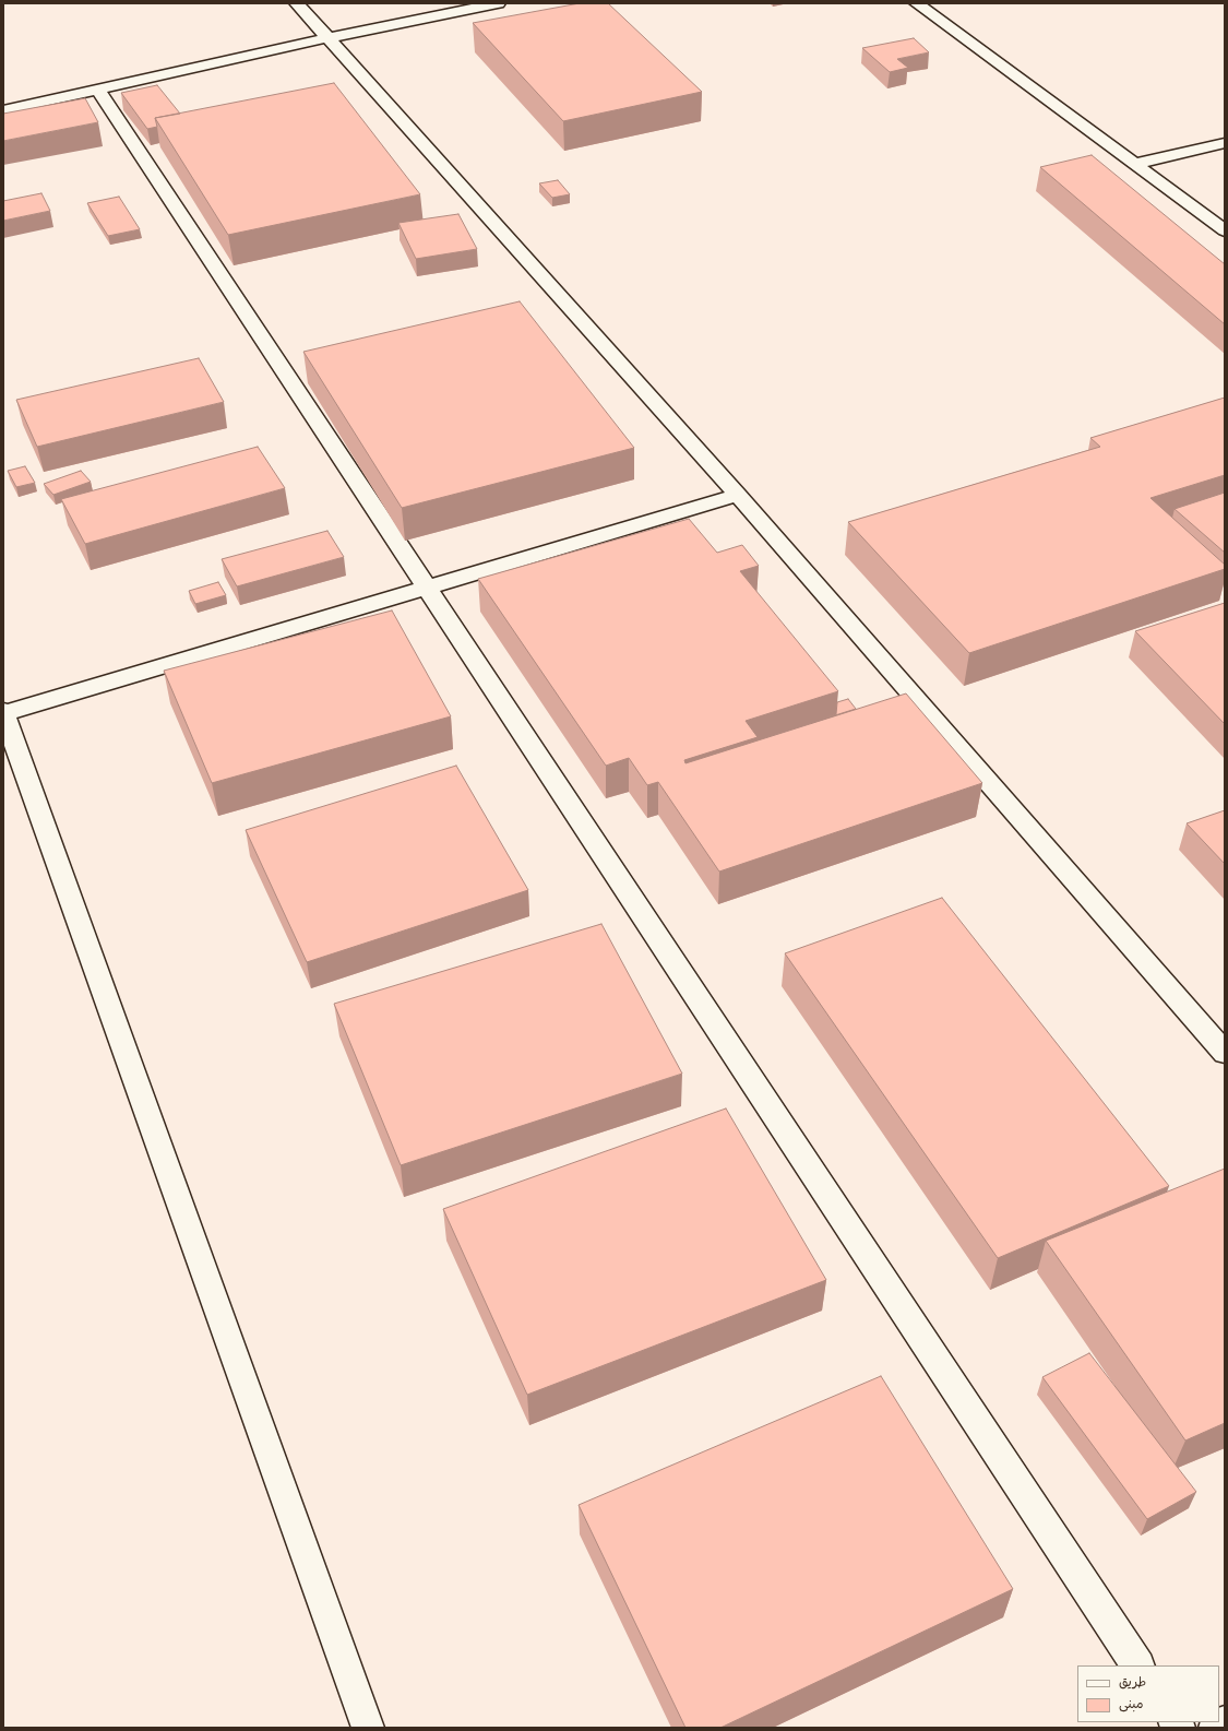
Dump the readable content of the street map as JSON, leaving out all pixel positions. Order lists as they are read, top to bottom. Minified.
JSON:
{"legend":["طريق","مبنى"]}
